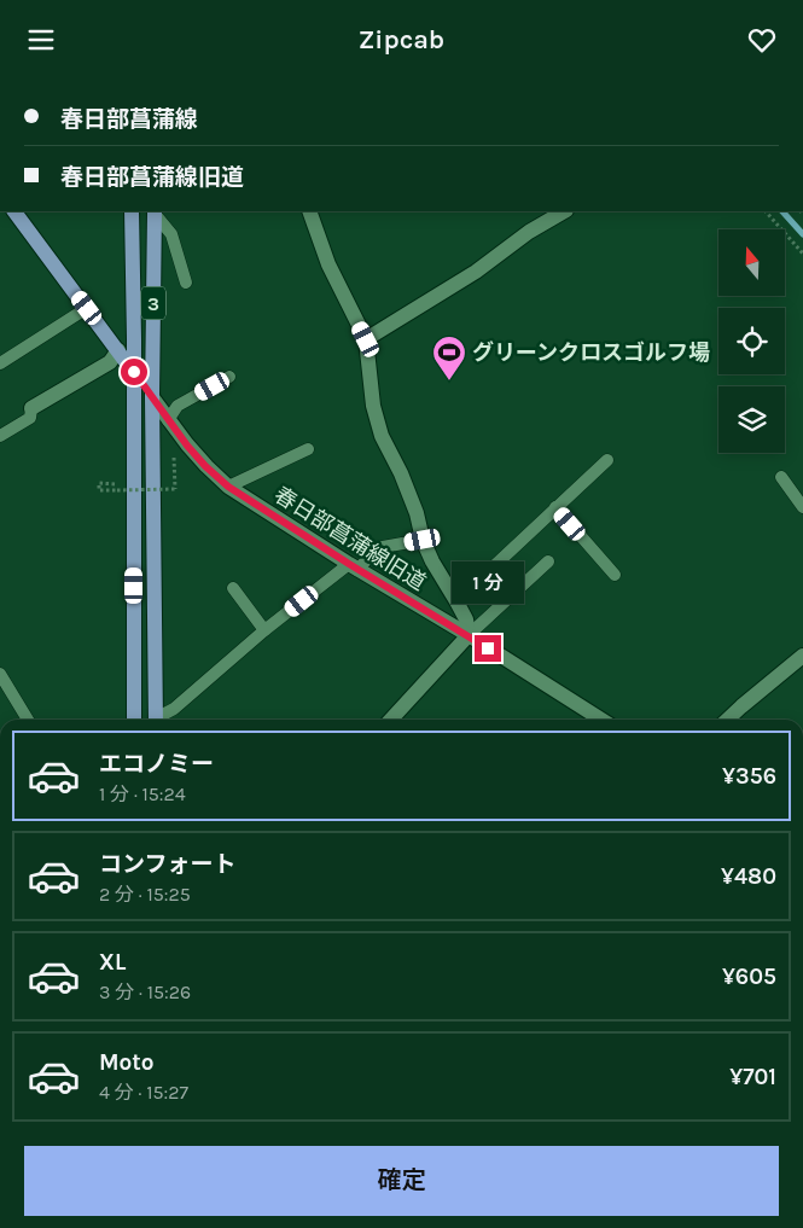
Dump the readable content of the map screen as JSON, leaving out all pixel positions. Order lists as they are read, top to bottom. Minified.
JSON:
{"streets":{"main road":["3"],"street":["春日部菖蒲線旧道"]},"crossings":[["3","春日部菖蒲線旧道"]],"places":{"sports":["グリーンクロスゴルフ場"]},"north":"top","page":{"header":"Zipcab","banner":["春日部菖蒲線","春日部菖蒲線旧道"],"bubble":"1 分","list":[{"name":"エコノミー","note":"1 分 · 15:24","value":"¥356"},{"name":"コンフォート","note":"2 分 · 15:25","value":"¥480"},{"name":"XL","note":"3 分 · 15:26","value":"¥605"},{"name":"Moto","note":"4 分 · 15:27","value":"¥701"}],"buttons":"確定"}}
